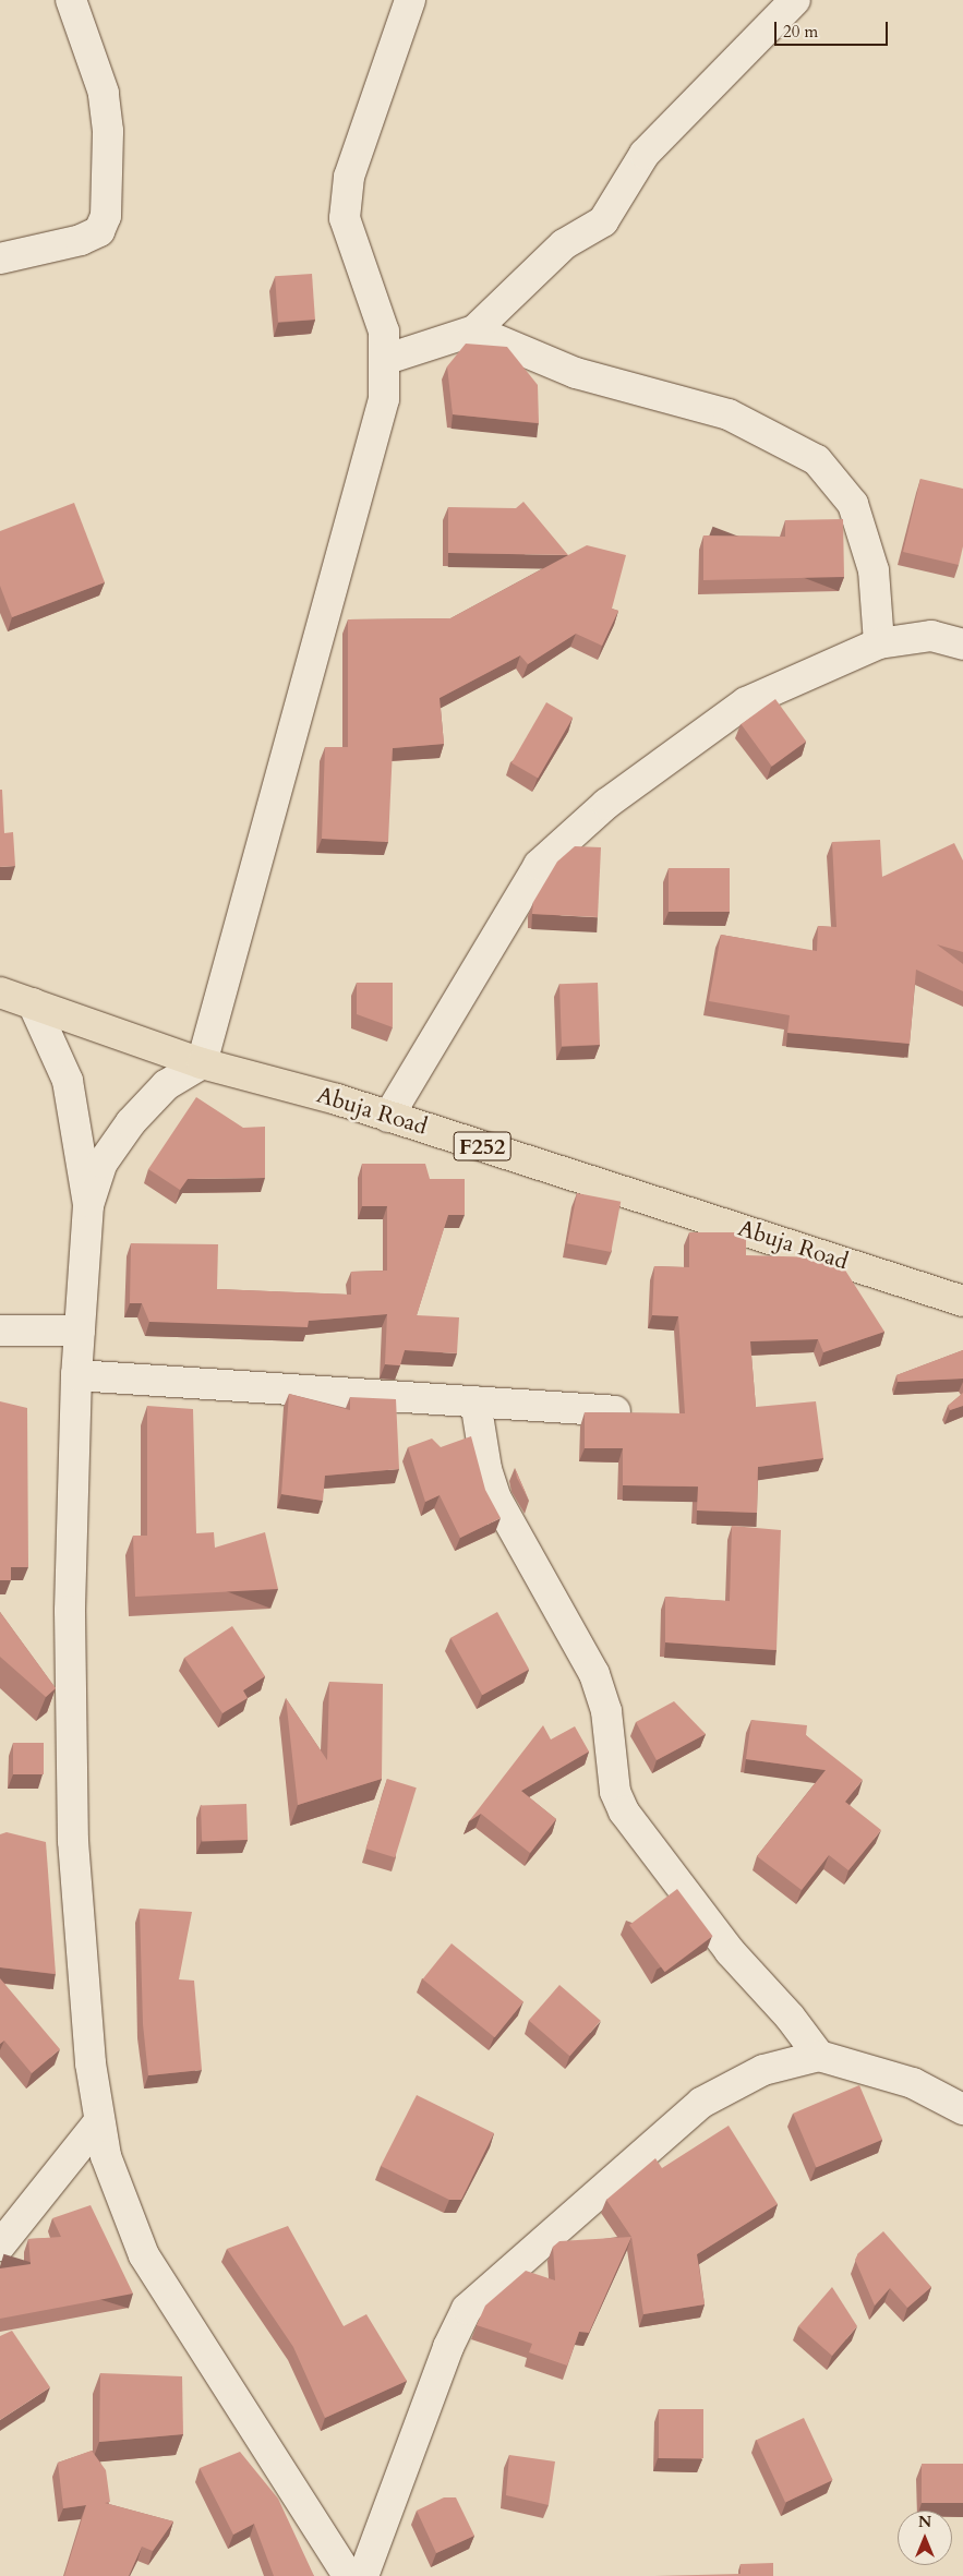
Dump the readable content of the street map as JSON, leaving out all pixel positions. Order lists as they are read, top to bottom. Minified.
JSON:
{"streets":{"main road":["Abuja Road","F252"]},"scale_bar":"20 m","north":"top"}
